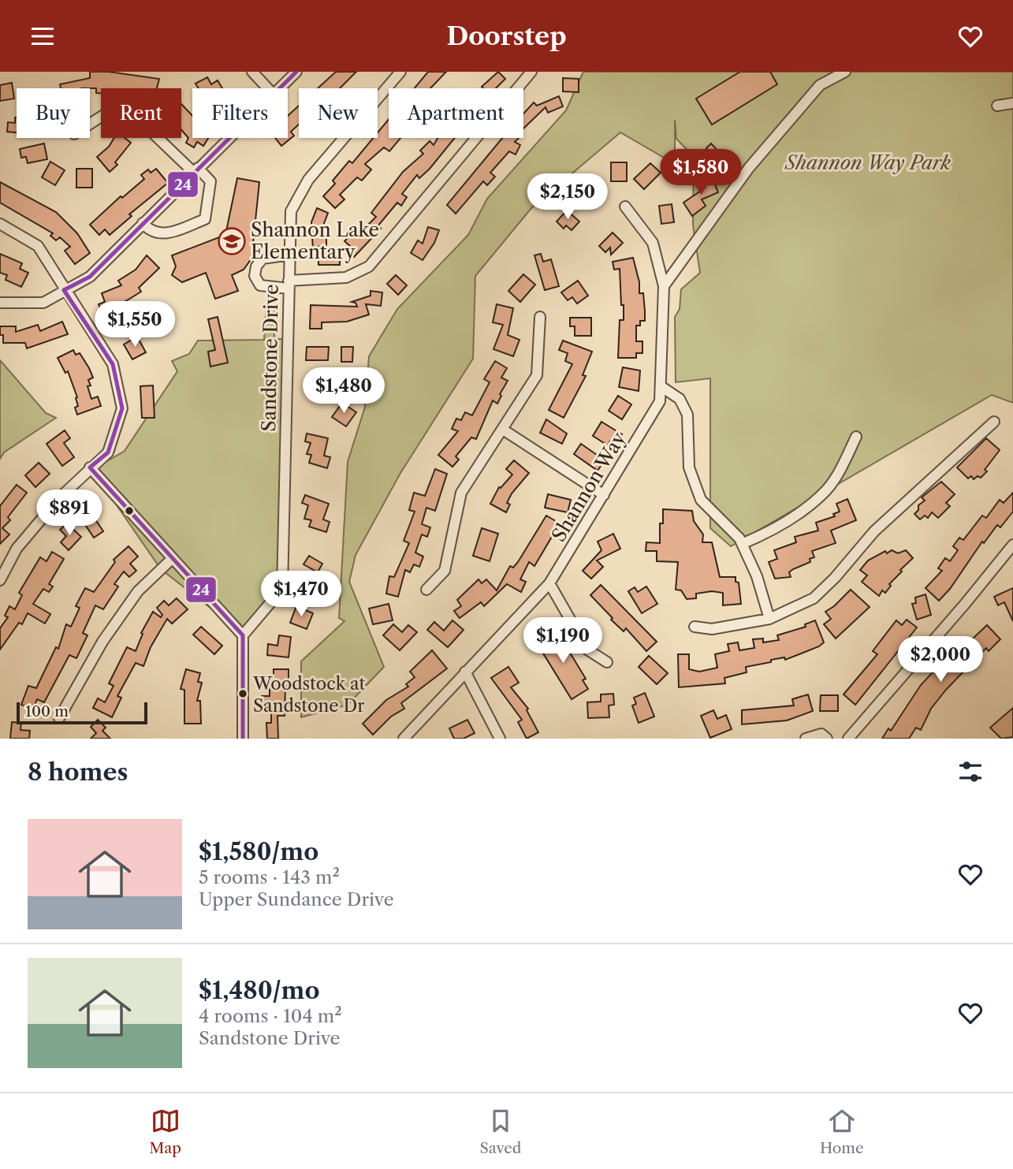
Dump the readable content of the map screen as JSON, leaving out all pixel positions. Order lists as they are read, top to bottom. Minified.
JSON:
{"streets":{"street":["Sandstone Drive","Shannon Way"]},"parks":["Shannon Way Park"],"places":{"school or university":["Shannon Lake Elementary"],"other":["Woodstock at Sandstone Dr"]},"lines":["transit line 24"],"scale_bar":"100 m","page":{"header":"Doorstep","chip":["Buy","Rent","Filters","New","Apartment"],"price":["$1,580","$2,150","$1,550","$1,480","$891","$1,470","$1,190","$2,000"],"scale":"100 m","heading":"8 homes","list":[{"name":"$1,580/mo","note":"5 rooms · 143 m² · Upper Sundance Drive"},{"name":"$1,480/mo","note":"4 rooms · 104 m² · Sandstone Drive"}],"tabs":["Map","Saved","Home"]}}
